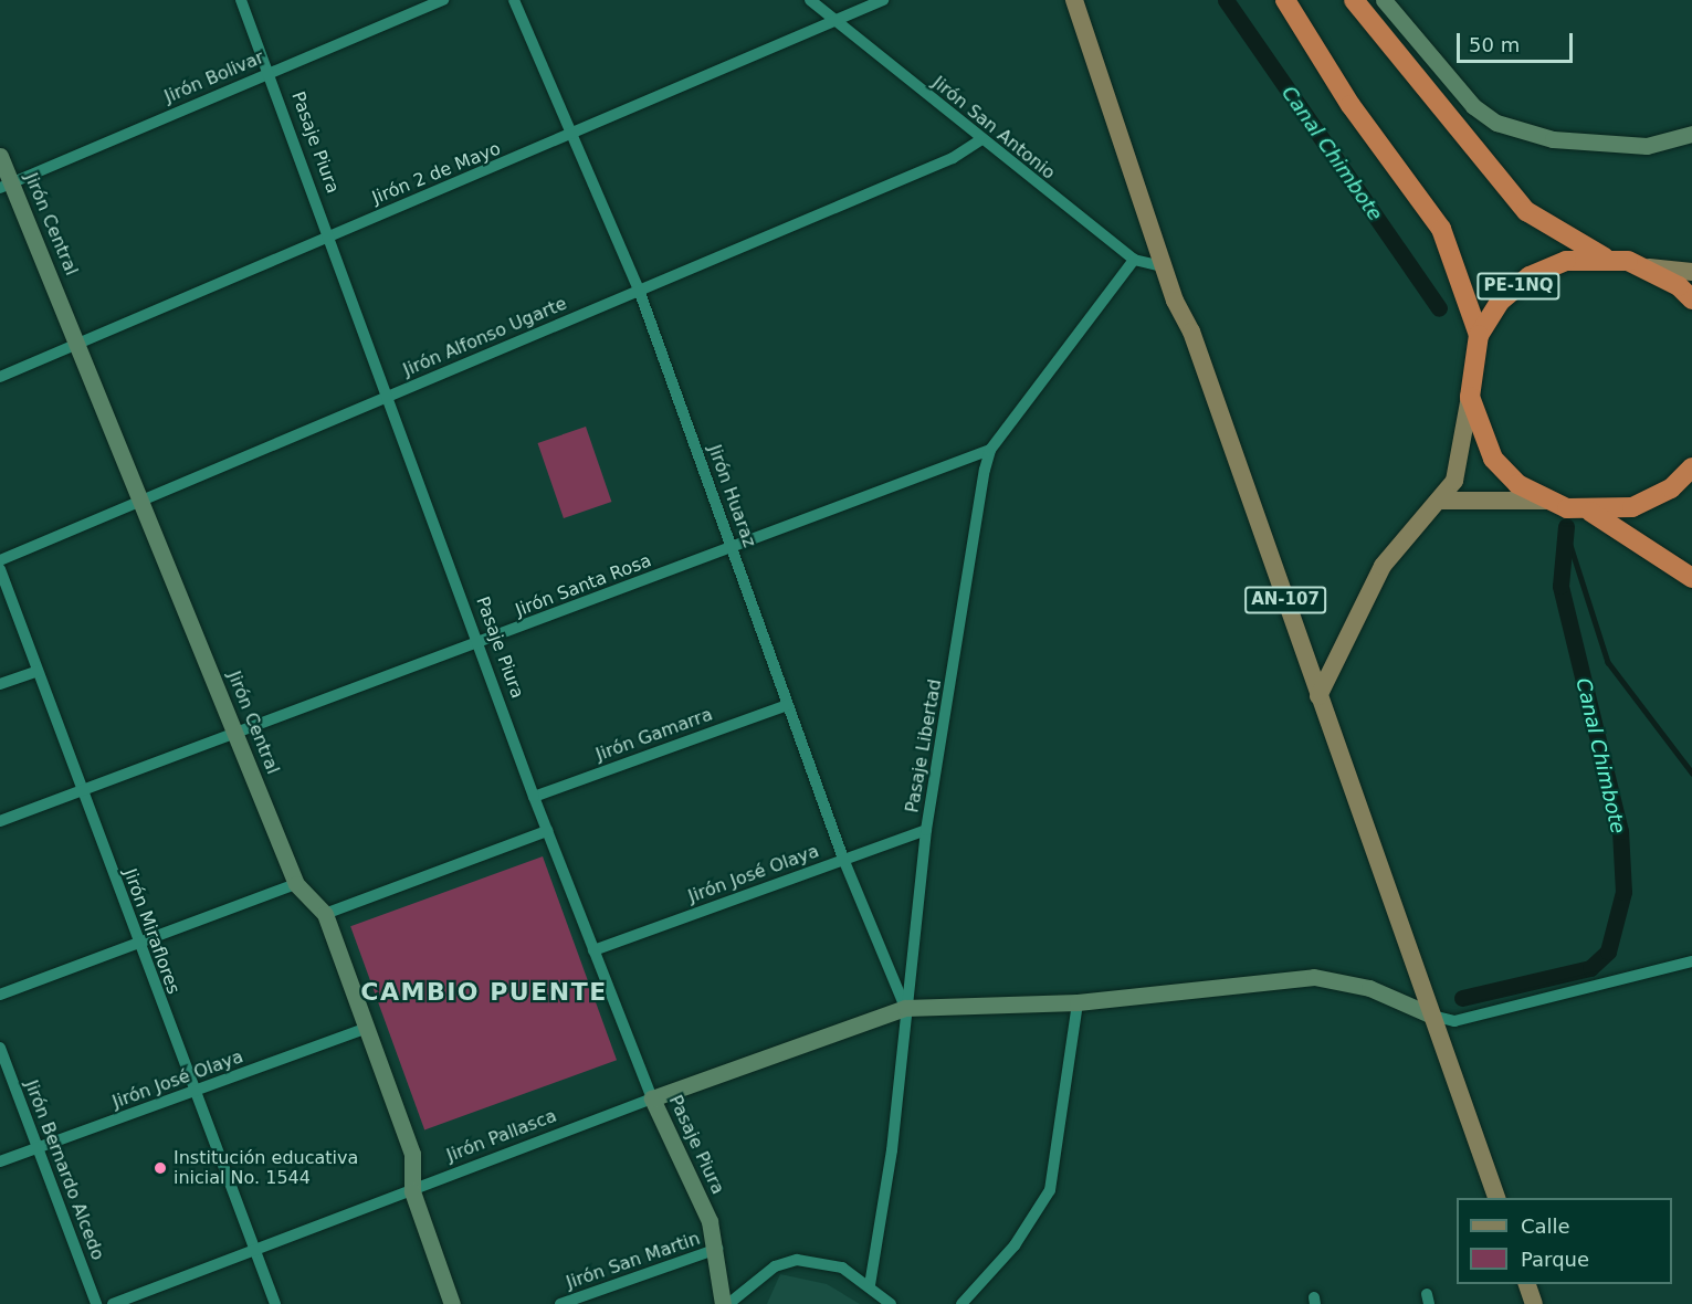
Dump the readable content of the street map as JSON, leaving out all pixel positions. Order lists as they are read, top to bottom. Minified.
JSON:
{"streets":{"highway":["PE-1NQ"],"main road":["AN-107"],"street":["Jirón Bolivar","Jirón San Antonio","Pasaje Piura","Jirón 2 de Mayo","Jirón Central","Jirón Alfonso Ugarte","Jirón Huaraz","Jirón Santa Rosa","Jirón Gamarra","Pasaje Libertad","Jirón José Olaya","Jirón Miraflores","Jirón Pallasca","Jirón Bernardo Alcedo","Jirón San Martin"]},"crossings":[["Jirón Bolivar","Pasaje Piura"],["Jirón Bolivar","Jirón Central"],["Jirón San Antonio","Jirón 2 de Mayo"],["Jirón San Antonio","Jirón Alfonso Ugarte"],["Jirón San Antonio","AN-107"],["Jirón San Antonio","Pasaje Libertad"],["Pasaje Piura","Jirón 2 de Mayo"],["Pasaje Piura","Jirón Alfonso Ugarte"],["Pasaje Piura","Jirón Santa Rosa"],["Pasaje Piura","Jirón Gamarra"],["Pasaje Piura","Jirón José Olaya"],["Pasaje Piura","Jirón Pallasca"],["Pasaje Piura","Jirón San Martin"],["Jirón 2 de Mayo","Jirón Central"],["Jirón 2 de Mayo","Jirón Huaraz"],["Jirón Central","Jirón Alfonso Ugarte"],["Jirón Central","Jirón Santa Rosa"],["Jirón Central","Jirón José Olaya"],["Jirón Central","Jirón Pallasca"],["Jirón Alfonso Ugarte","Jirón Huaraz"],["Jirón Huaraz","Jirón Santa Rosa"],["Jirón Huaraz","Jirón Gamarra"],["Jirón Huaraz","Pasaje Libertad"],["Jirón Huaraz","Jirón José Olaya"],["Jirón Huaraz","Jirón Pallasca"],["Jirón Santa Rosa","Pasaje Libertad"],["Jirón Santa Rosa","Jirón Miraflores"],["AN-107","Jirón Pallasca"],["Pasaje Libertad","Jirón José Olaya"],["Pasaje Libertad","Jirón Pallasca"],["Jirón José Olaya","Jirón Miraflores"],["Jirón José Olaya","Jirón Bernardo Alcedo"],["Jirón Miraflores","Jirón Pallasca"]],"districts":["CAMBIO PUENTE"],"water":["Canal Chimbote"],"places":["Institución educativa inicial No. 1544"],"legend":["Calle","Parque"],"scale_bar":"50 m"}
